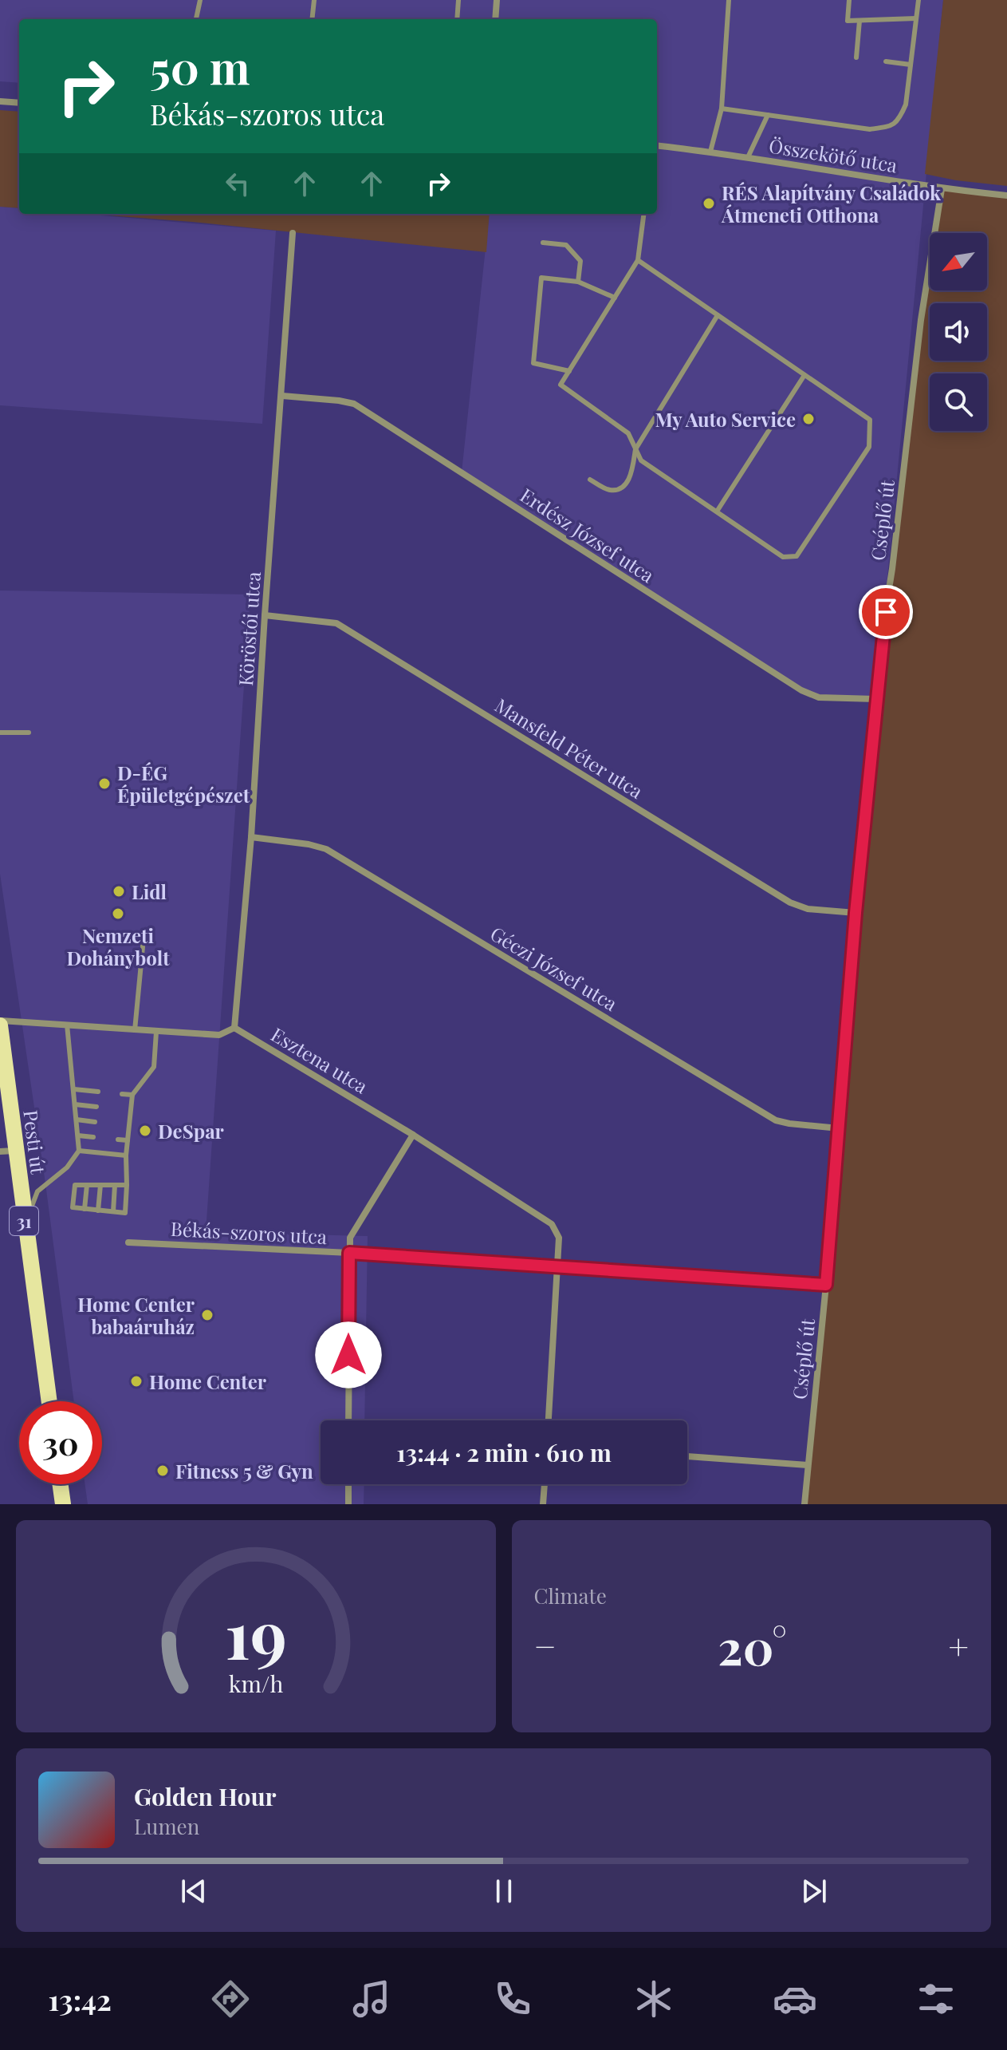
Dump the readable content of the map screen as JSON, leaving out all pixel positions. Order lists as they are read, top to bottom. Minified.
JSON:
{"streets":{"main road":["Pesti út","31"],"street":["Összekötő utca","Cséplő út","Erdész József utca","Köröstói utca","Mansfeld Péter utca","Géczi József utca","Esztena utca","Békás-szoros utca"]},"crossings":[["Összekötő utca","Cséplő út"],["Cséplő út","Erdész József utca"],["Cséplő út","Mansfeld Péter utca"],["Cséplő út","Géczi József utca"],["Cséplő út","Békás-szoros utca"],["Erdész József utca","Köröstói utca"],["Köröstói utca","Mansfeld Péter utca"],["Köröstói utca","Géczi József utca"],["Köröstói utca","Esztena utca"],["Esztena utca","Békás-szoros utca"]],"places":["RÉS Alapítvány Családok Átmeneti Otthona","My Auto Service","D-ÉG Épületgépészet","Lidl","Nemzeti Dohánybolt","DeSpar","Home Center babaáruház","Home Center","Fitness 5 & Gyn"],"north":"bottom left","page":{"turn":["50 m","Békás-szoros utca"],"limit":"30","trip":"13:44 · 2 min · 610 m","tile":"Climate","heat":["−","20°","+"],"song":["Golden Hour","Lumen"],"tabs":"13:42","gauge":["19","km/h"]}}
